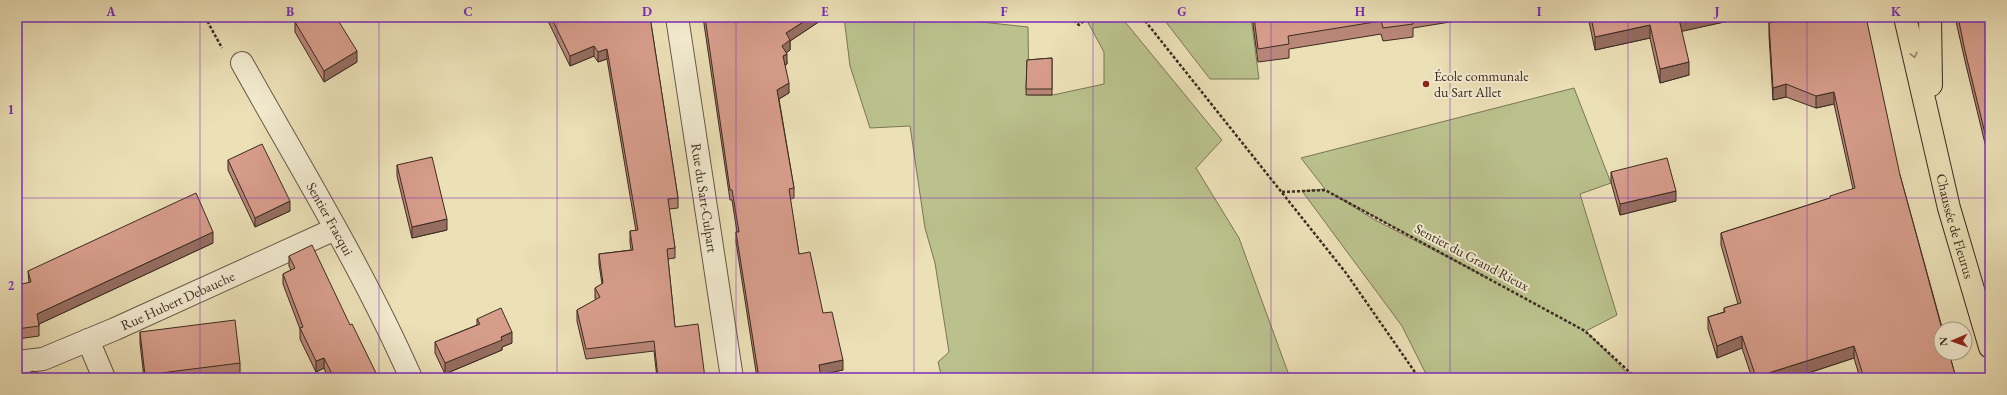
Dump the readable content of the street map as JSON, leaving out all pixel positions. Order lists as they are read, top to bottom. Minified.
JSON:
{"streets":{"main road":["Chaussée de Fleurus"],"street":["Rue du Sart-Culpart","Sentier Fracqui","Rue Hubert Debauche"],"path":["Sentier du Grand Rieux"]},"crossings":[["Sentier Fracqui","Rue Hubert Debauche"]],"places":["École communale du Sart Allet"],"north":"left","grid":{"columns":["A","B","C","D","E","F","G","H","I","J","K"],"rows":["1","2"]}}
